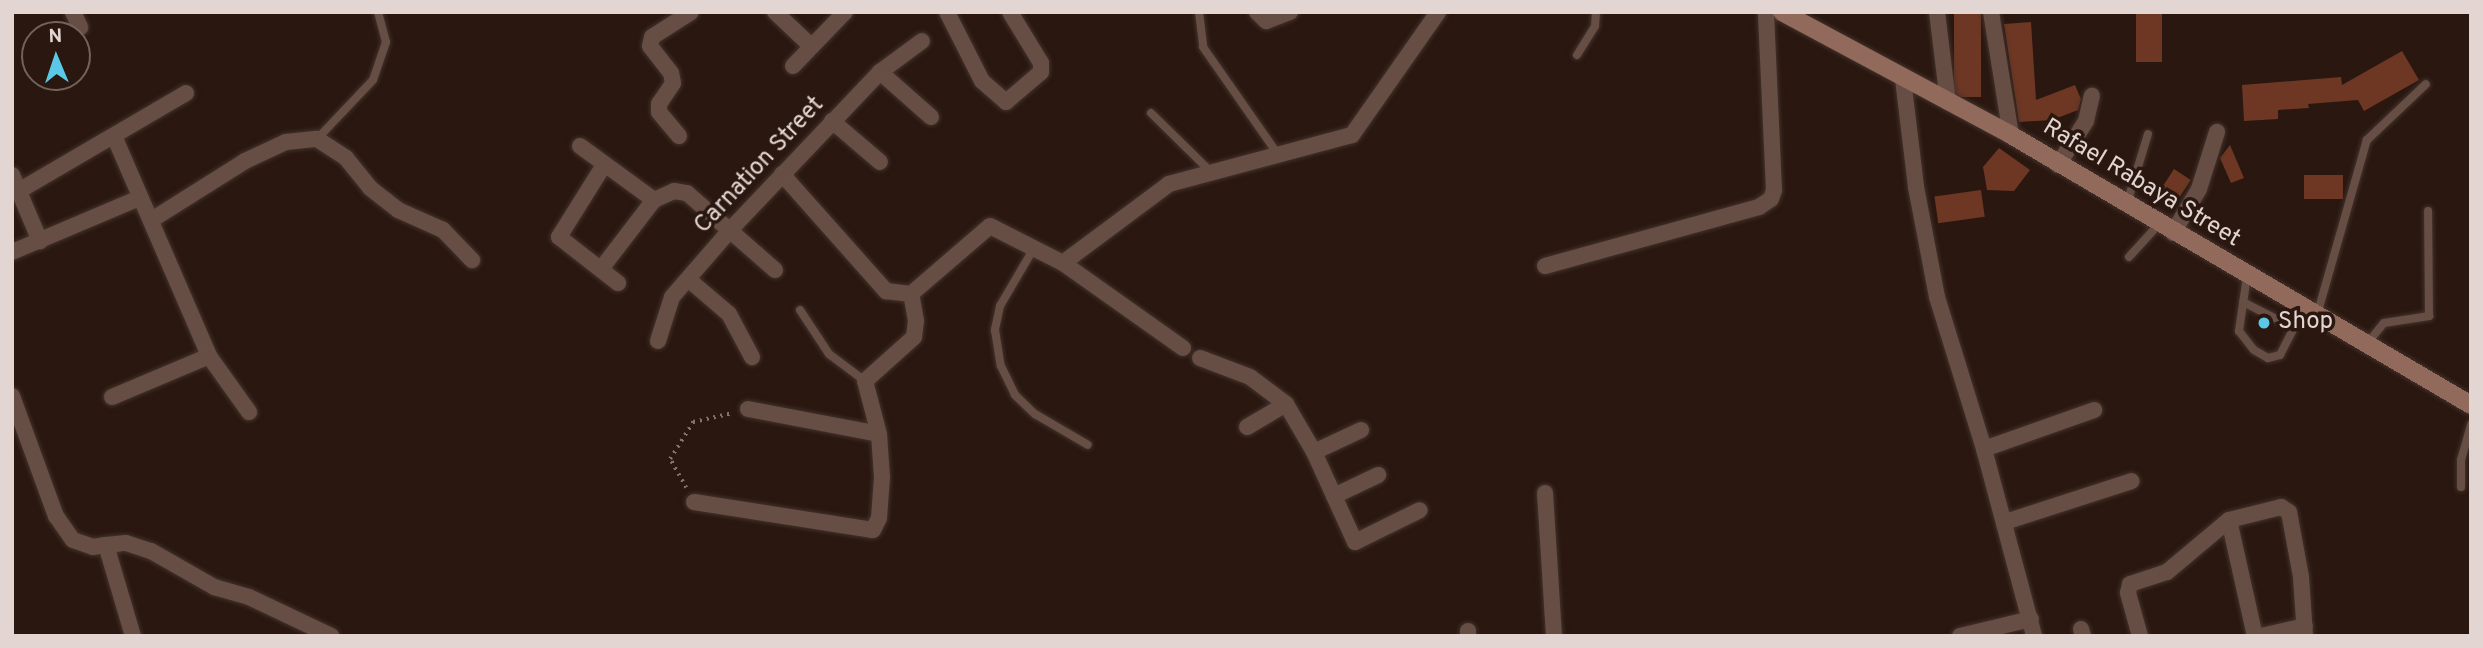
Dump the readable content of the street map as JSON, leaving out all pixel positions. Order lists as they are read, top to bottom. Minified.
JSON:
{"streets":{"main road":["Rafael Rabaya Street"],"street":["Carnation Street"]},"places":["Shop"],"north":"top"}
